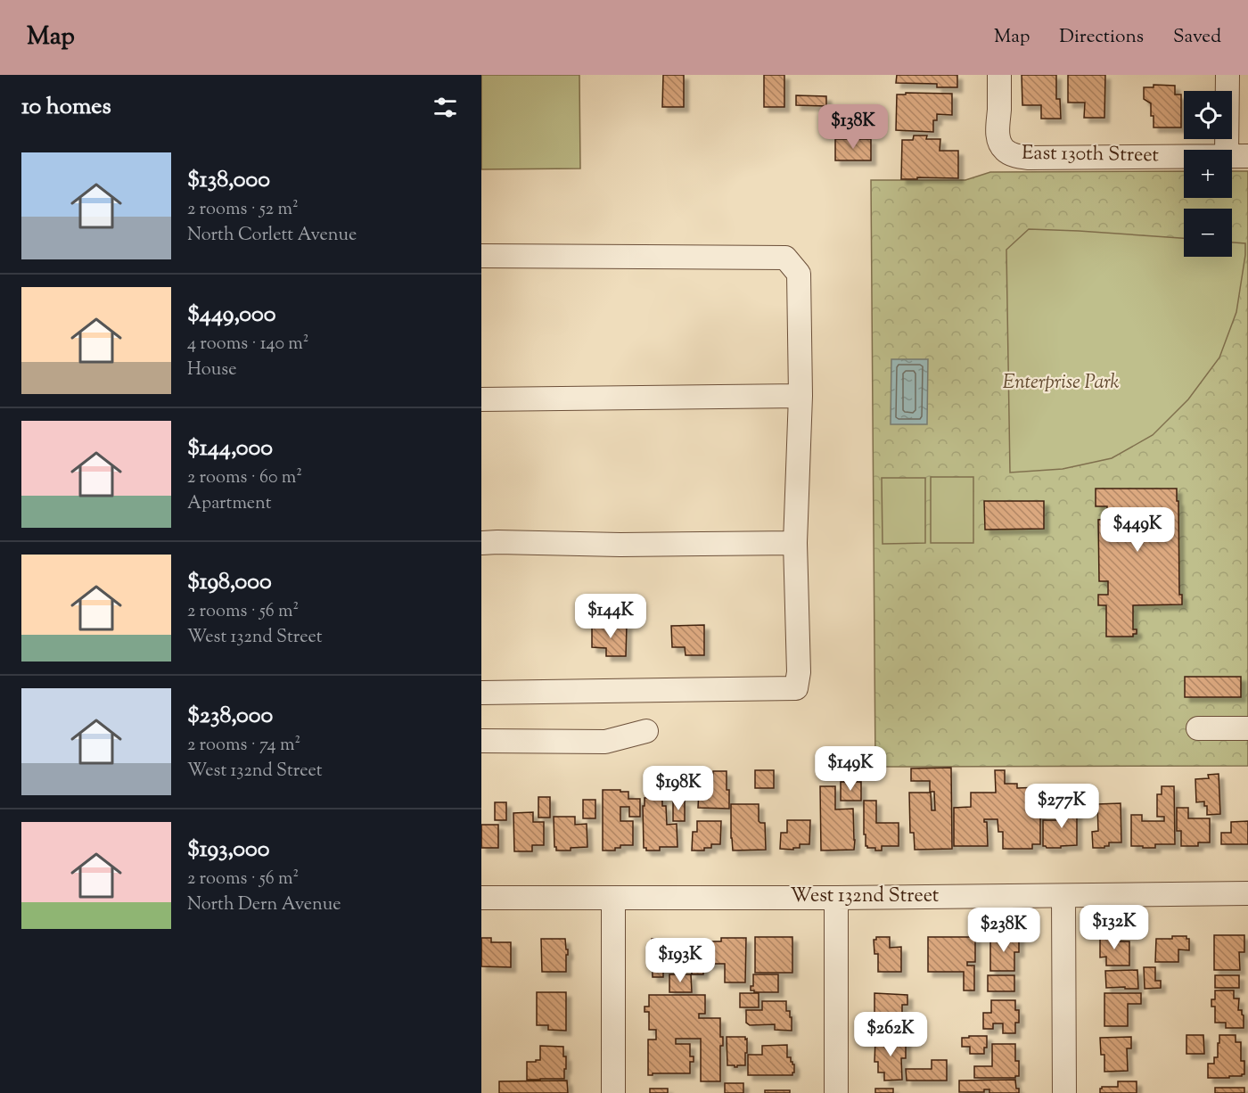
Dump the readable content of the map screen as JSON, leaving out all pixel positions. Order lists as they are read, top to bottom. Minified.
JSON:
{"streets":{"street":["East 130th Street","West 132nd Street"]},"parks":["Enterprise Park"],"page":{"header":"Map","nav":["Map","Directions","Saved"],"heading":"10 homes","map_buttons":["+","−"],"price":["$138K","$449K","$144K","$149K","$198K","$277K","$132K","$238K","$193K","$262K"],"list":[{"name":"$138,000","note":"2 rooms · 52 m² · North Corlett Avenue"},{"name":"$449,000","note":"4 rooms · 140 m² · House"},{"name":"$144,000","note":"2 rooms · 60 m² · Apartment"},{"name":"$198,000","note":"2 rooms · 56 m² · West 132nd Street"},{"name":"$238,000","note":"2 rooms · 74 m² · West 132nd Street"},{"name":"$193,000","note":"2 rooms · 56 m² · North Dern Avenue"}]}}
